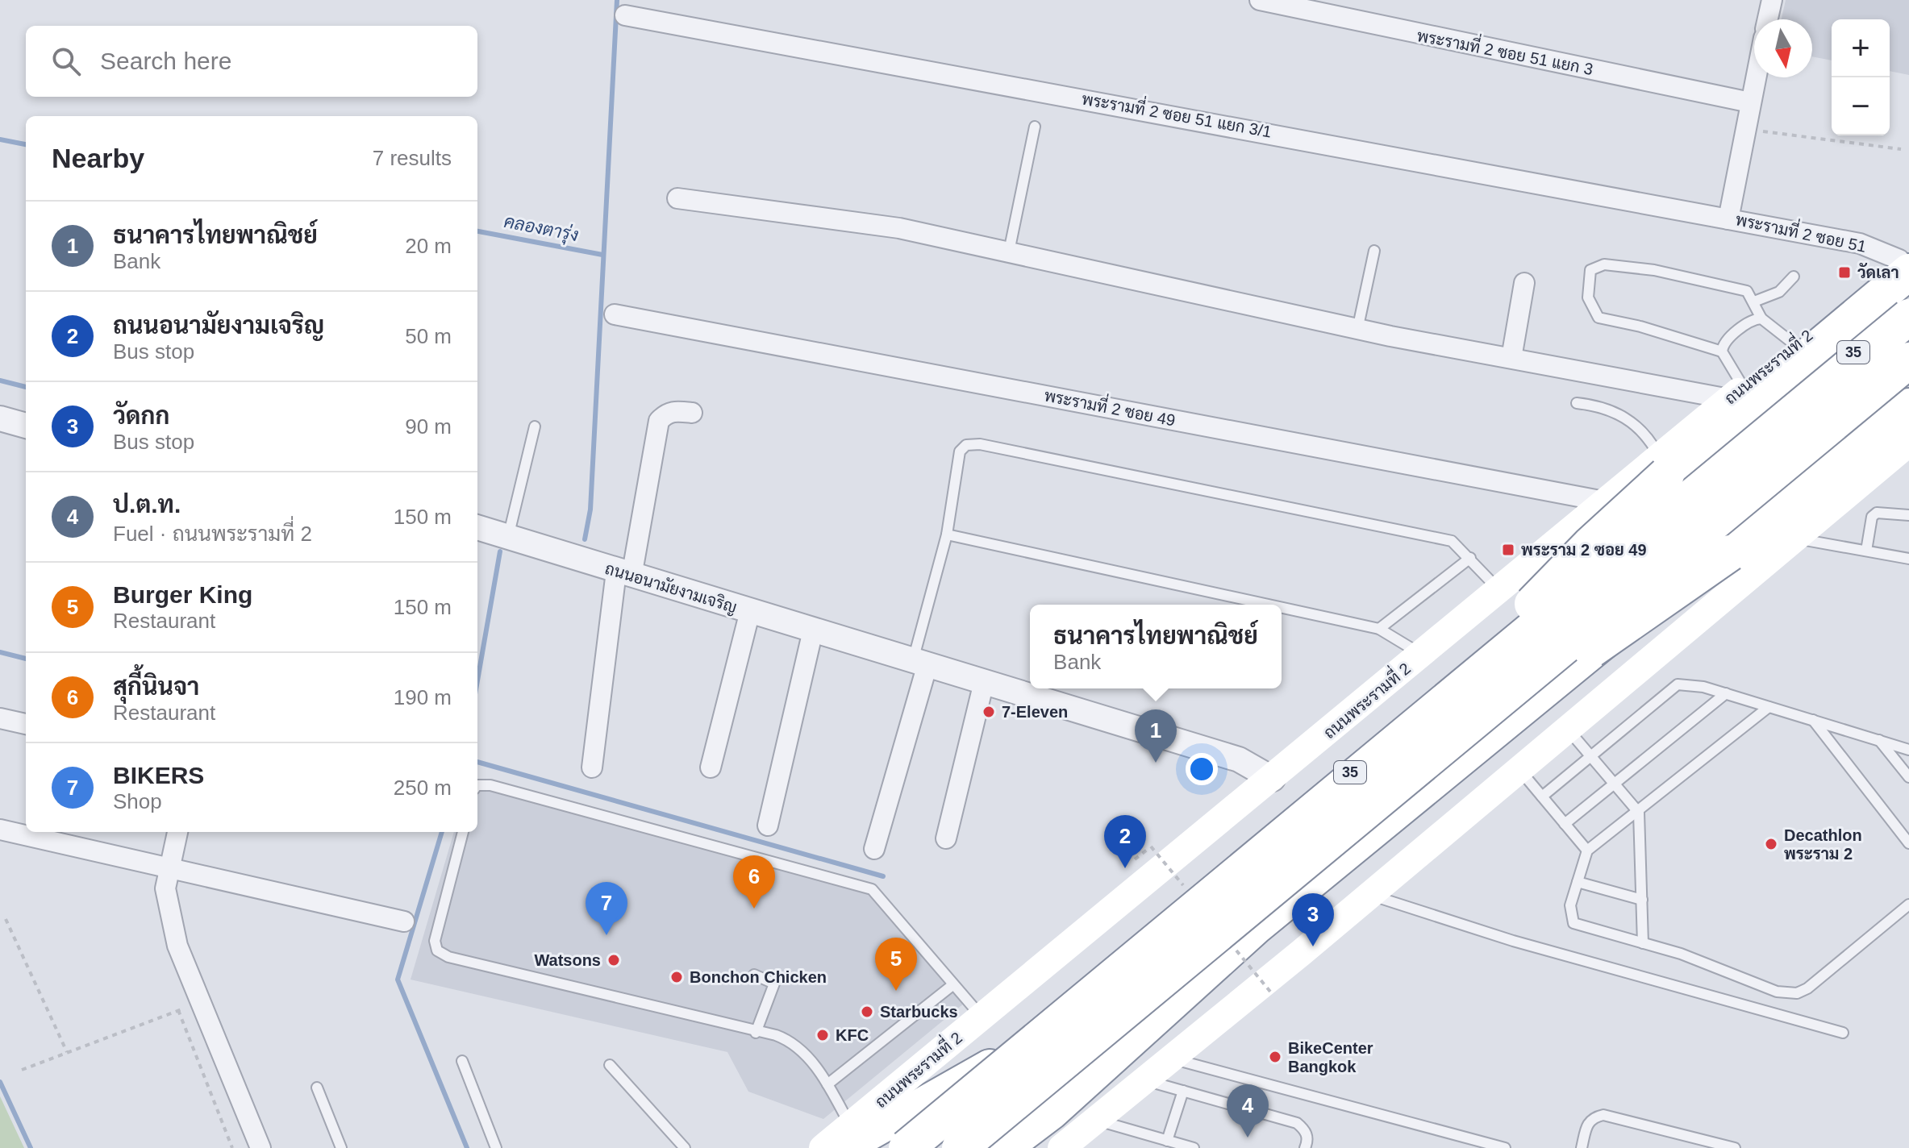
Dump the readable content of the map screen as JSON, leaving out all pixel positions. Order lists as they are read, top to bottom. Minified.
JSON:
{"streets":{"highway":["35"],"main road":["ถนนพระรามที่ 2"],"street":["พระรามที่ 2 ซอย 51 แยก 3","พระรามที่ 2 ซอย 51 แยก 3/1","พระรามที่ 2 ซอย 51","พระรามที่ 2 ซอย 49","ถนนอนามัยงามเจริญ"]},"crossings":[["พระรามที่ 2 ซอย 51 แยก 3","พระรามที่ 2 ซอย 51"],["พระรามที่ 2 ซอย 51 แยก 3/1","พระรามที่ 2 ซอย 51"],["พระรามที่ 2 ซอย 51","ถนนพระรามที่ 2"],["ถนนพระรามที่ 2","พระรามที่ 2 ซอย 49"],["ถนนพระรามที่ 2","ถนนอนามัยงามเจริญ"]],"water":["คลองตารุ่ง"],"places":{"transit":["วัดเลา","พระราม 2 ซอย 49"],"other":["7-Eleven","Decathlon พระราม 2","Watsons","Bonchon Chicken","Starbucks","KFC","BikeCenter Bangkok"]},"north":"bottom","page":{"map_buttons":["+","−"],"search":"Search here","heading":["Nearby","7 results"],"list":[{"mark":"1","name":"ธนาคารไทยพาณิชย์","note":"Bank","value":"20 m"},{"mark":"2","name":"ถนนอนามัยงามเจริญ","note":"Bus stop","value":"50 m"},{"mark":"3","name":"วัดกก","note":"Bus stop","value":"90 m"},{"mark":"4","name":"ป.ต.ท.","note":"Fuel · ถนนพระรามที่ 2","value":"150 m"},{"mark":"5","name":"Burger King","note":"Restaurant","value":"150 m"},{"mark":"6","name":"สุกี้นินจา","note":"Restaurant","value":"190 m"},{"mark":"7","name":"BIKERS","note":"Shop","value":"250 m"}],"popup":["ธนาคารไทยพาณิชย์","Bank"],"pins":["1","2","6","7","3","5","4"]}}
